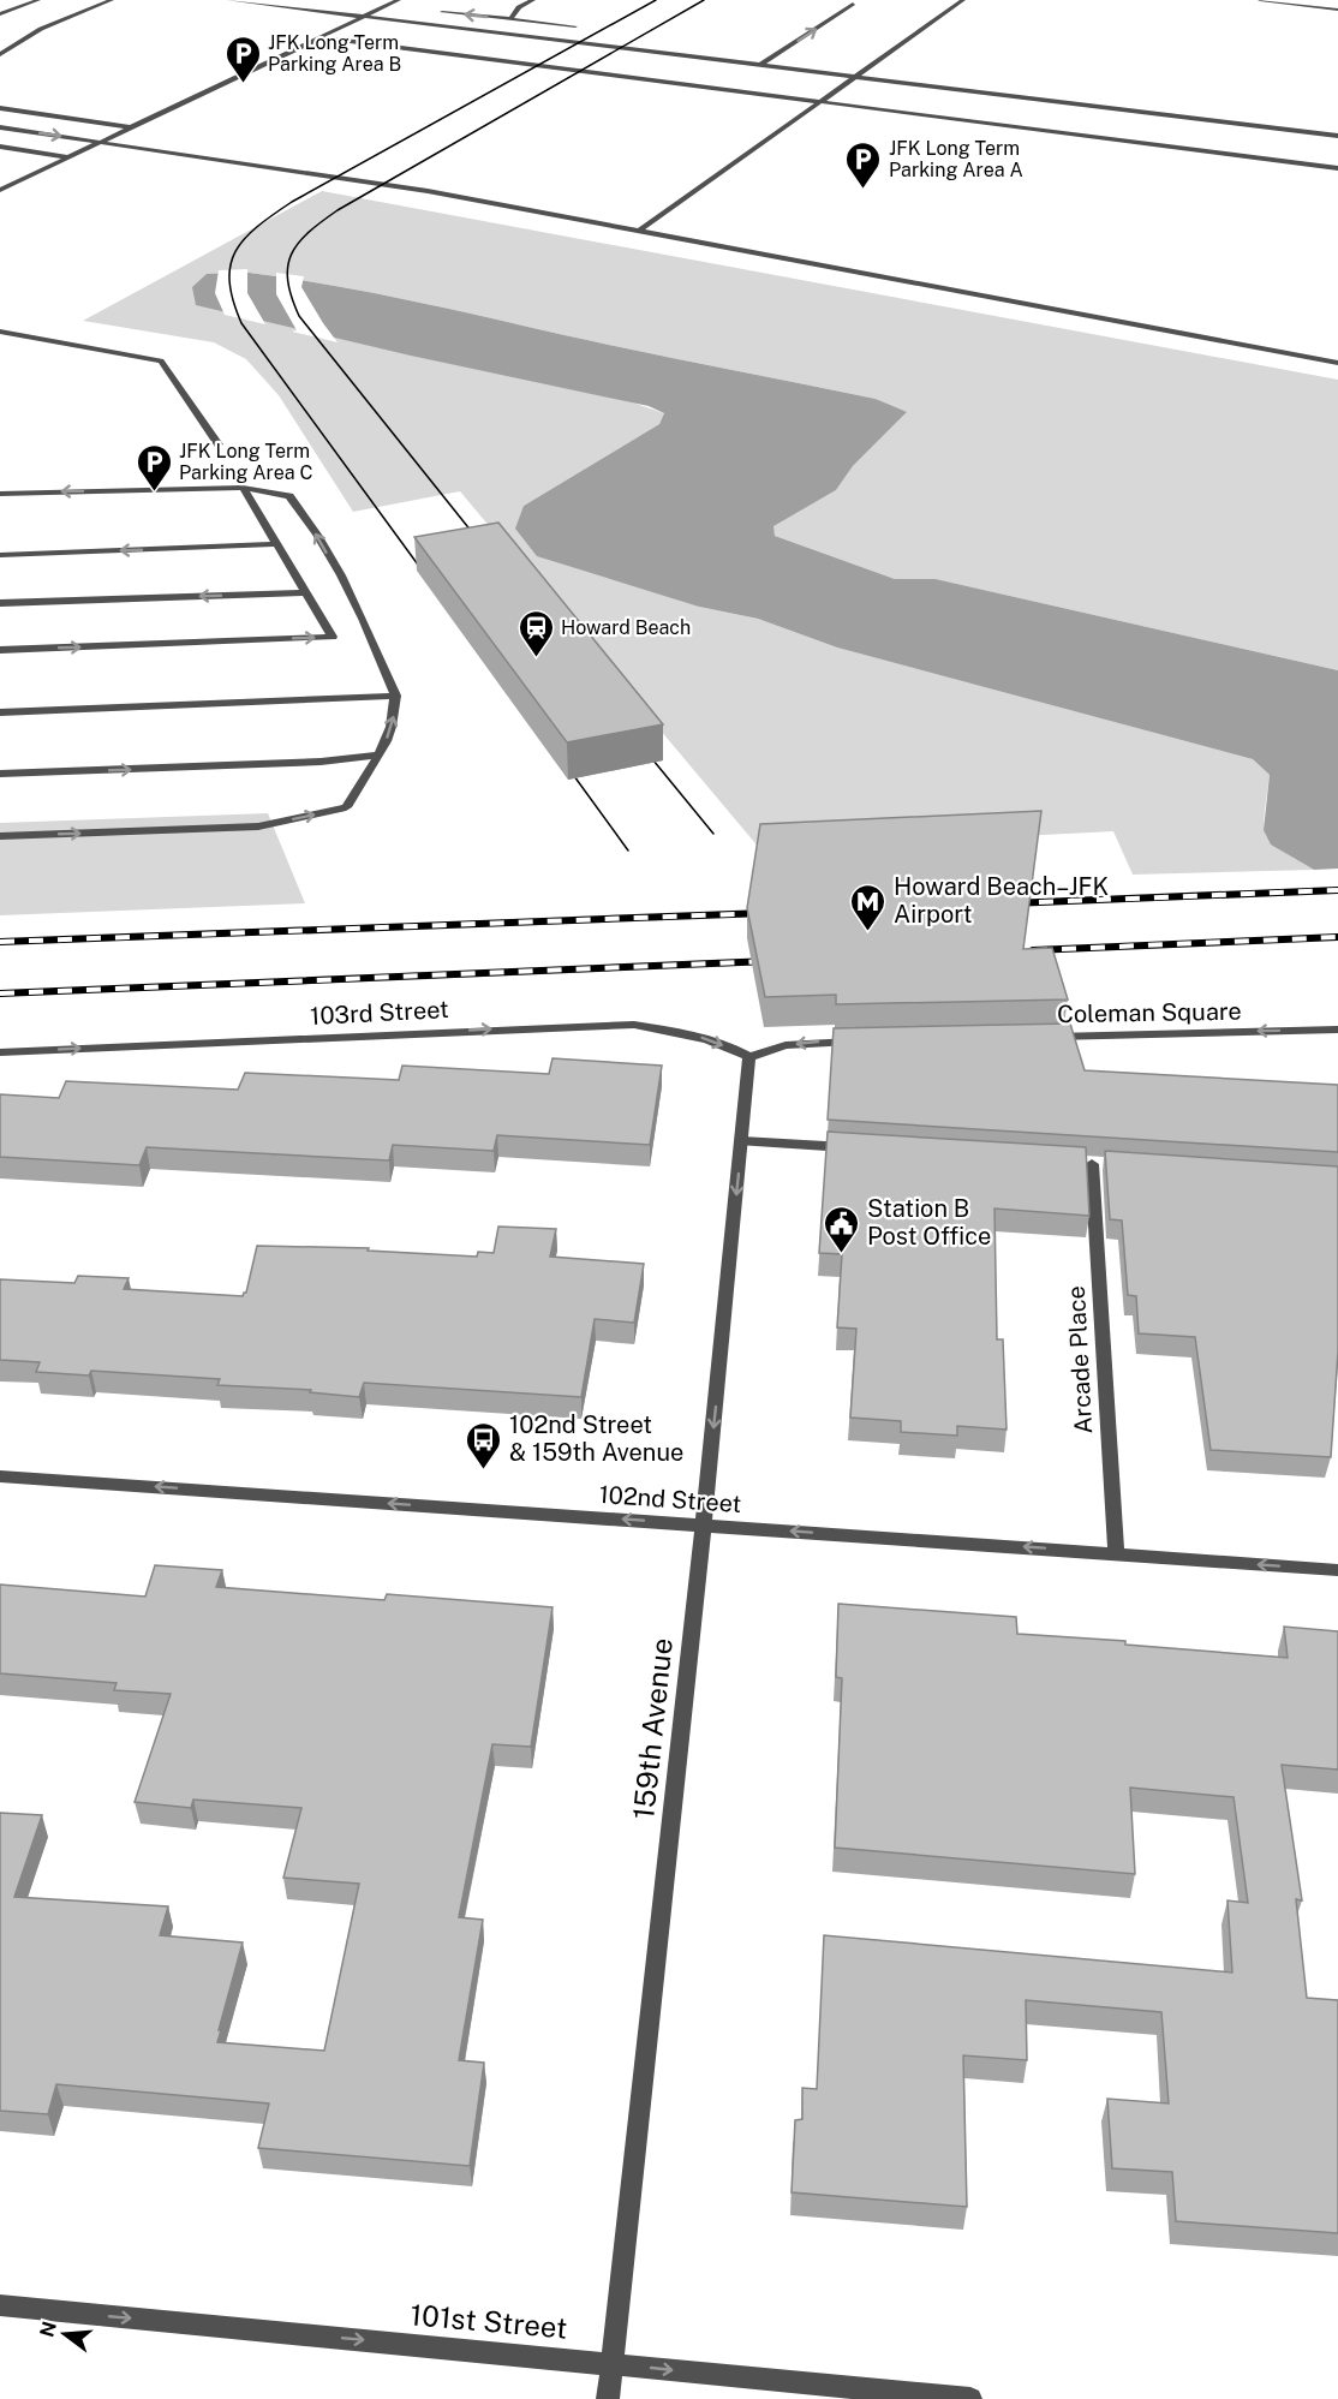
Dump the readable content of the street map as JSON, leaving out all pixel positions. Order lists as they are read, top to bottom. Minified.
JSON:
{"streets":{"street":["103rd Street","Coleman Square","Arcade Place","102nd Street","159th Avenue","101st Street"]},"crossings":[["103rd Street","159th Avenue"],["Arcade Place","102nd Street"],["102nd Street","159th Avenue"],["159th Avenue","101st Street"]],"one_way":["103rd Street","Coleman Square","102nd Street","101st Street"],"places":{"parking":["JFK Long Term Parking Area B","JFK Long Term Parking Area A","JFK Long Term Parking Area C"],"station":["Howard Beach"],"metro station":["Howard Beach–JFK Airport"],"public building":["Station B Post Office"],"bus stop":["102nd Street & 159th Avenue"]},"north":"left"}
